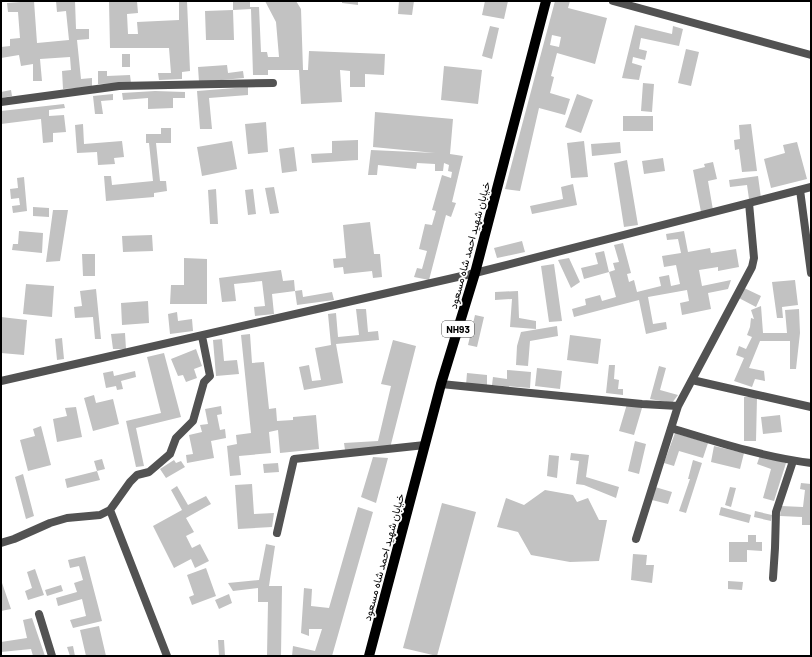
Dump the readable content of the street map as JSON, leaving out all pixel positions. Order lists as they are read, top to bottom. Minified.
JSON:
{"streets":{"main road":["خیابان شهید احمد شاه مسعود","NH93"]}}
